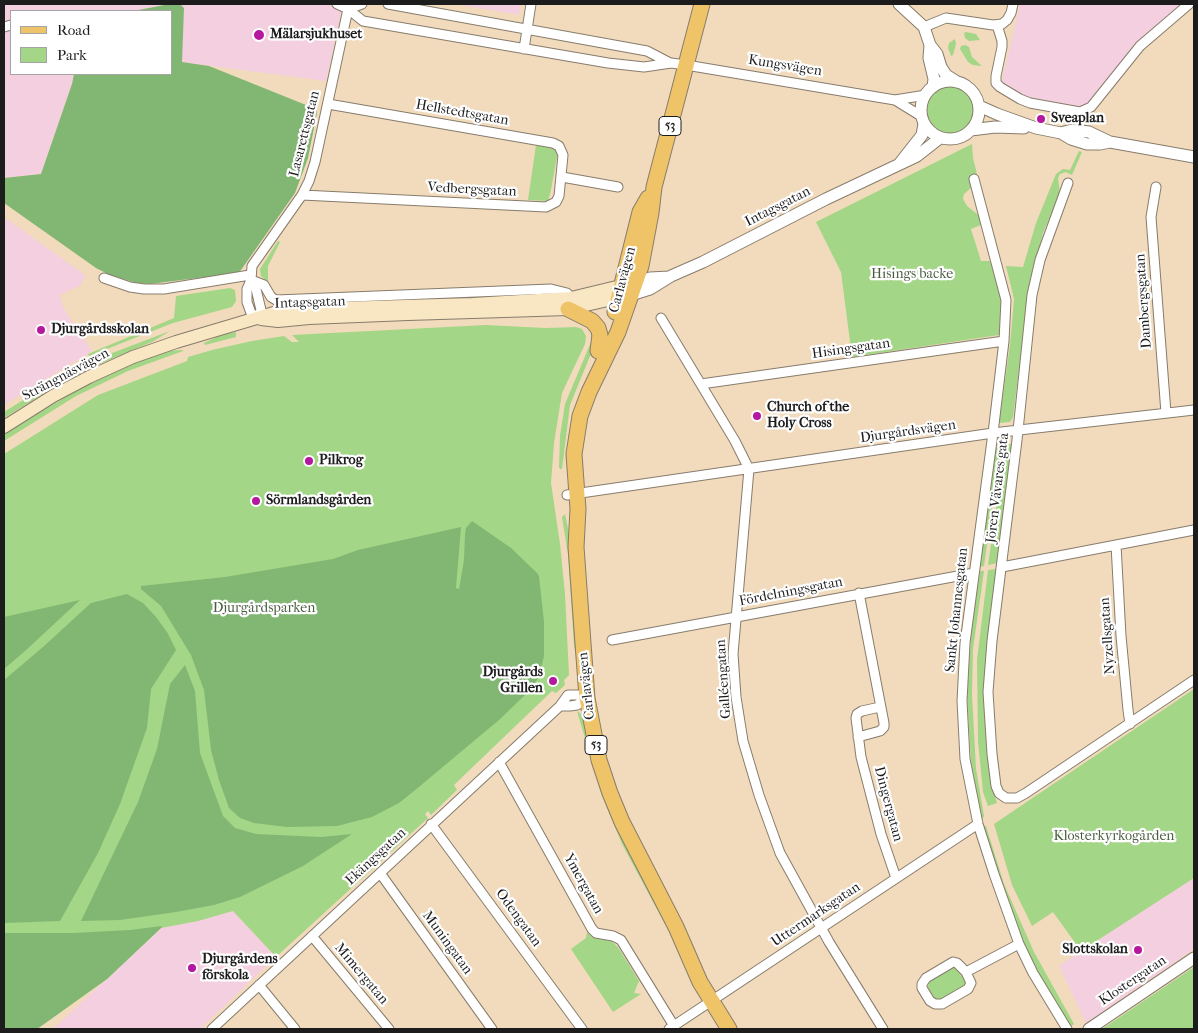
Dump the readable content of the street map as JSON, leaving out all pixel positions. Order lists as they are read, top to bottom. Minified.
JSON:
{"streets":{"main road":["53","Intagsgatan","Carlavägen","Strängnäsvägen"],"street":["Kungsvägen","Hellstedtsgatan","Lasarettsgatan","Vedbergsgatan","Dambergsgatan","Hisingsgatan","Djurgårdsvägen","Jören Vävares gata","Fördelningsgatan","Sankt Johannesgatan","Nyzellsgatan","Galléengatan","Dingergatan","Ekängsgatan","Ymergatan","Uttermarksgatan","Odengatan","Muningatan","Mimergatan","Klostergatan"]},"crossings":[["Kungsvägen","Lasarettsgatan"],["Kungsvägen","Intagsgatan"],["Kungsvägen","Carlavägen"],["Hellstedtsgatan","Lasarettsgatan"],["Hellstedtsgatan","Vedbergsgatan"],["Lasarettsgatan","Vedbergsgatan"],["Lasarettsgatan","Intagsgatan"],["Intagsgatan","Carlavägen"],["Intagsgatan","Strängnäsvägen"],["Carlavägen","Djurgårdsvägen"],["Carlavägen","Ekängsgatan"],["Carlavägen","Uttermarksgatan"],["Dambergsgatan","Djurgårdsvägen"],["Hisingsgatan","Sankt Johannesgatan"],["Djurgårdsvägen","Jören Vävares gata"],["Djurgårdsvägen","Sankt Johannesgatan"],["Djurgårdsvägen","Galléengatan"],["Jören Vävares gata","Nyzellsgatan"],["Fördelningsgatan","Sankt Johannesgatan"],["Fördelningsgatan","Galléengatan"],["Sankt Johannesgatan","Uttermarksgatan"],["Galléengatan","Uttermarksgatan"],["Dingergatan","Uttermarksgatan"],["Ekängsgatan","Ymergatan"],["Ekängsgatan","Odengatan"],["Ekängsgatan","Muningatan"],["Ekängsgatan","Mimergatan"],["Ymergatan","Uttermarksgatan"]],"parks":["Hisings backe","Djurgårdsparken","Klosterkyrkogården"],"places":["Mälarsjukhuset","Sveaplan","Djurgårdsskolan","Church of the Holy Cross","Pilkrog","Sörmlandsgården","Djurgårds Grillen","Slottskolan","Djurgårdens förskola"],"legend":["Road","Park"]}
